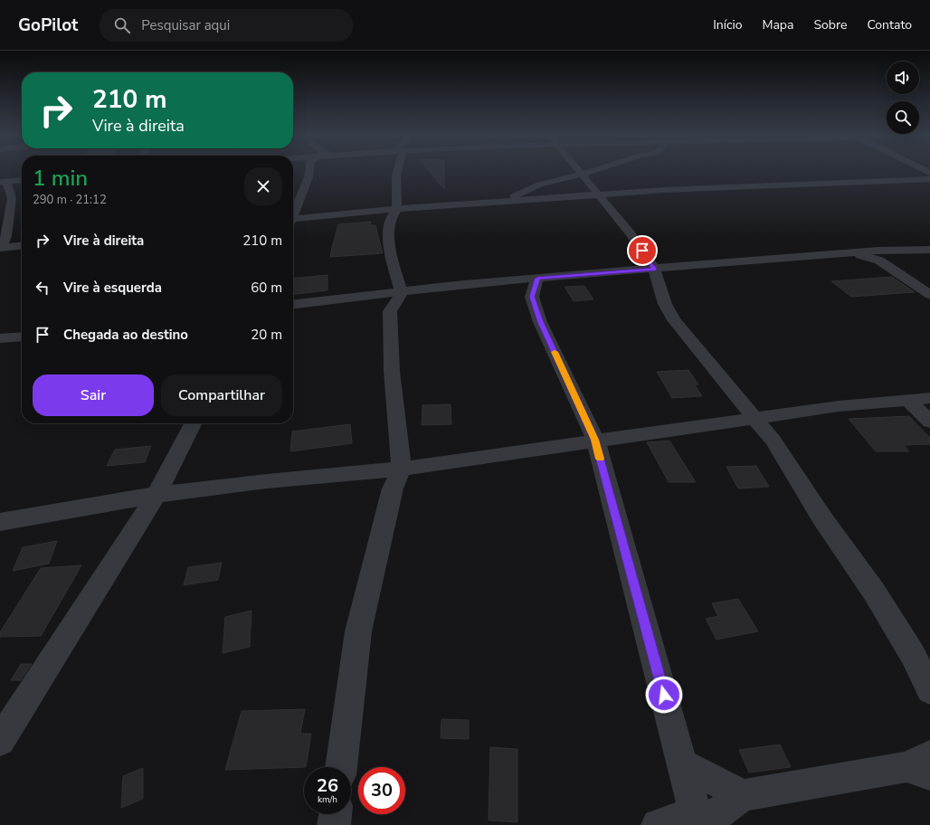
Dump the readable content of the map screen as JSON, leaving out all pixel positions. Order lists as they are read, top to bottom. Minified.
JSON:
{"page":{"header":"GoPilot","search":"Pesquisar aqui","nav":["Início","Mapa","Sobre","Contato"],"turn":["210 m","Vire à direita"],"heading":["1 min","290 m · 21:12"],"list":[{"name":"Vire à direita","value":"210 m"},{"name":"Vire à esquerda","value":"60 m"},{"name":"Chegada ao destino","value":"20 m"}],"buttons":["Sair","Compartilhar"],"speed":"26 km/h","limit":"30"}}
